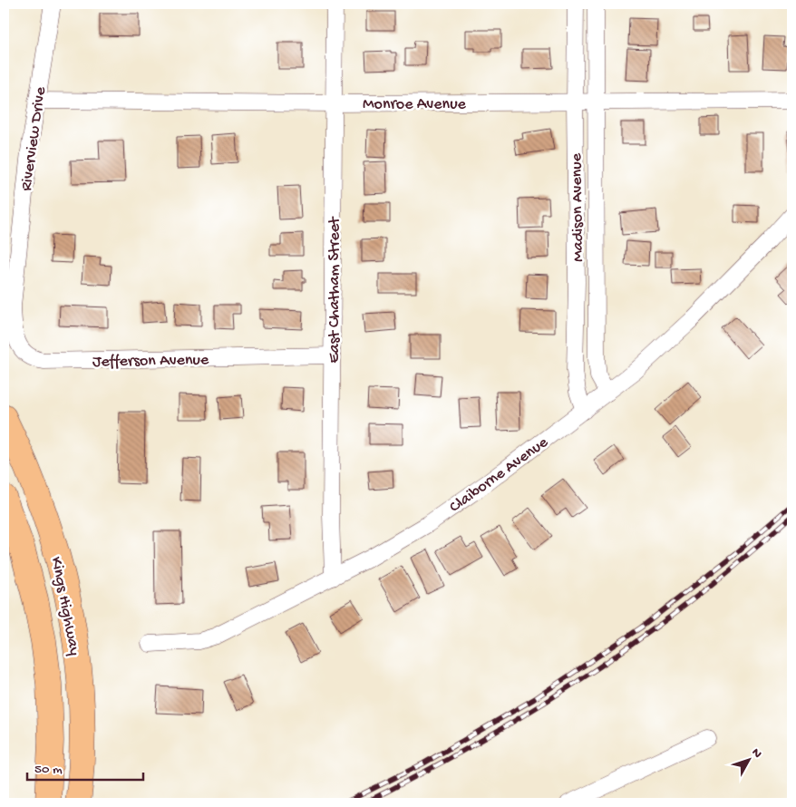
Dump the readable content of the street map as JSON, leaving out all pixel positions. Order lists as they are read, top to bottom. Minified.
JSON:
{"streets":{"main road":["Kings Highway"],"street":["Monroe Avenue","Riverview Drive","Madison Avenue","East Chatham Street","Jefferson Avenue","Claiborne Avenue"]},"crossings":[["Monroe Avenue","Riverview Drive"],["Monroe Avenue","Madison Avenue"],["Monroe Avenue","East Chatham Street"],["Riverview Drive","Jefferson Avenue"],["Madison Avenue","Claiborne Avenue"],["East Chatham Street","Jefferson Avenue"],["East Chatham Street","Claiborne Avenue"]],"scale_bar":"50 m","north":"top right"}
